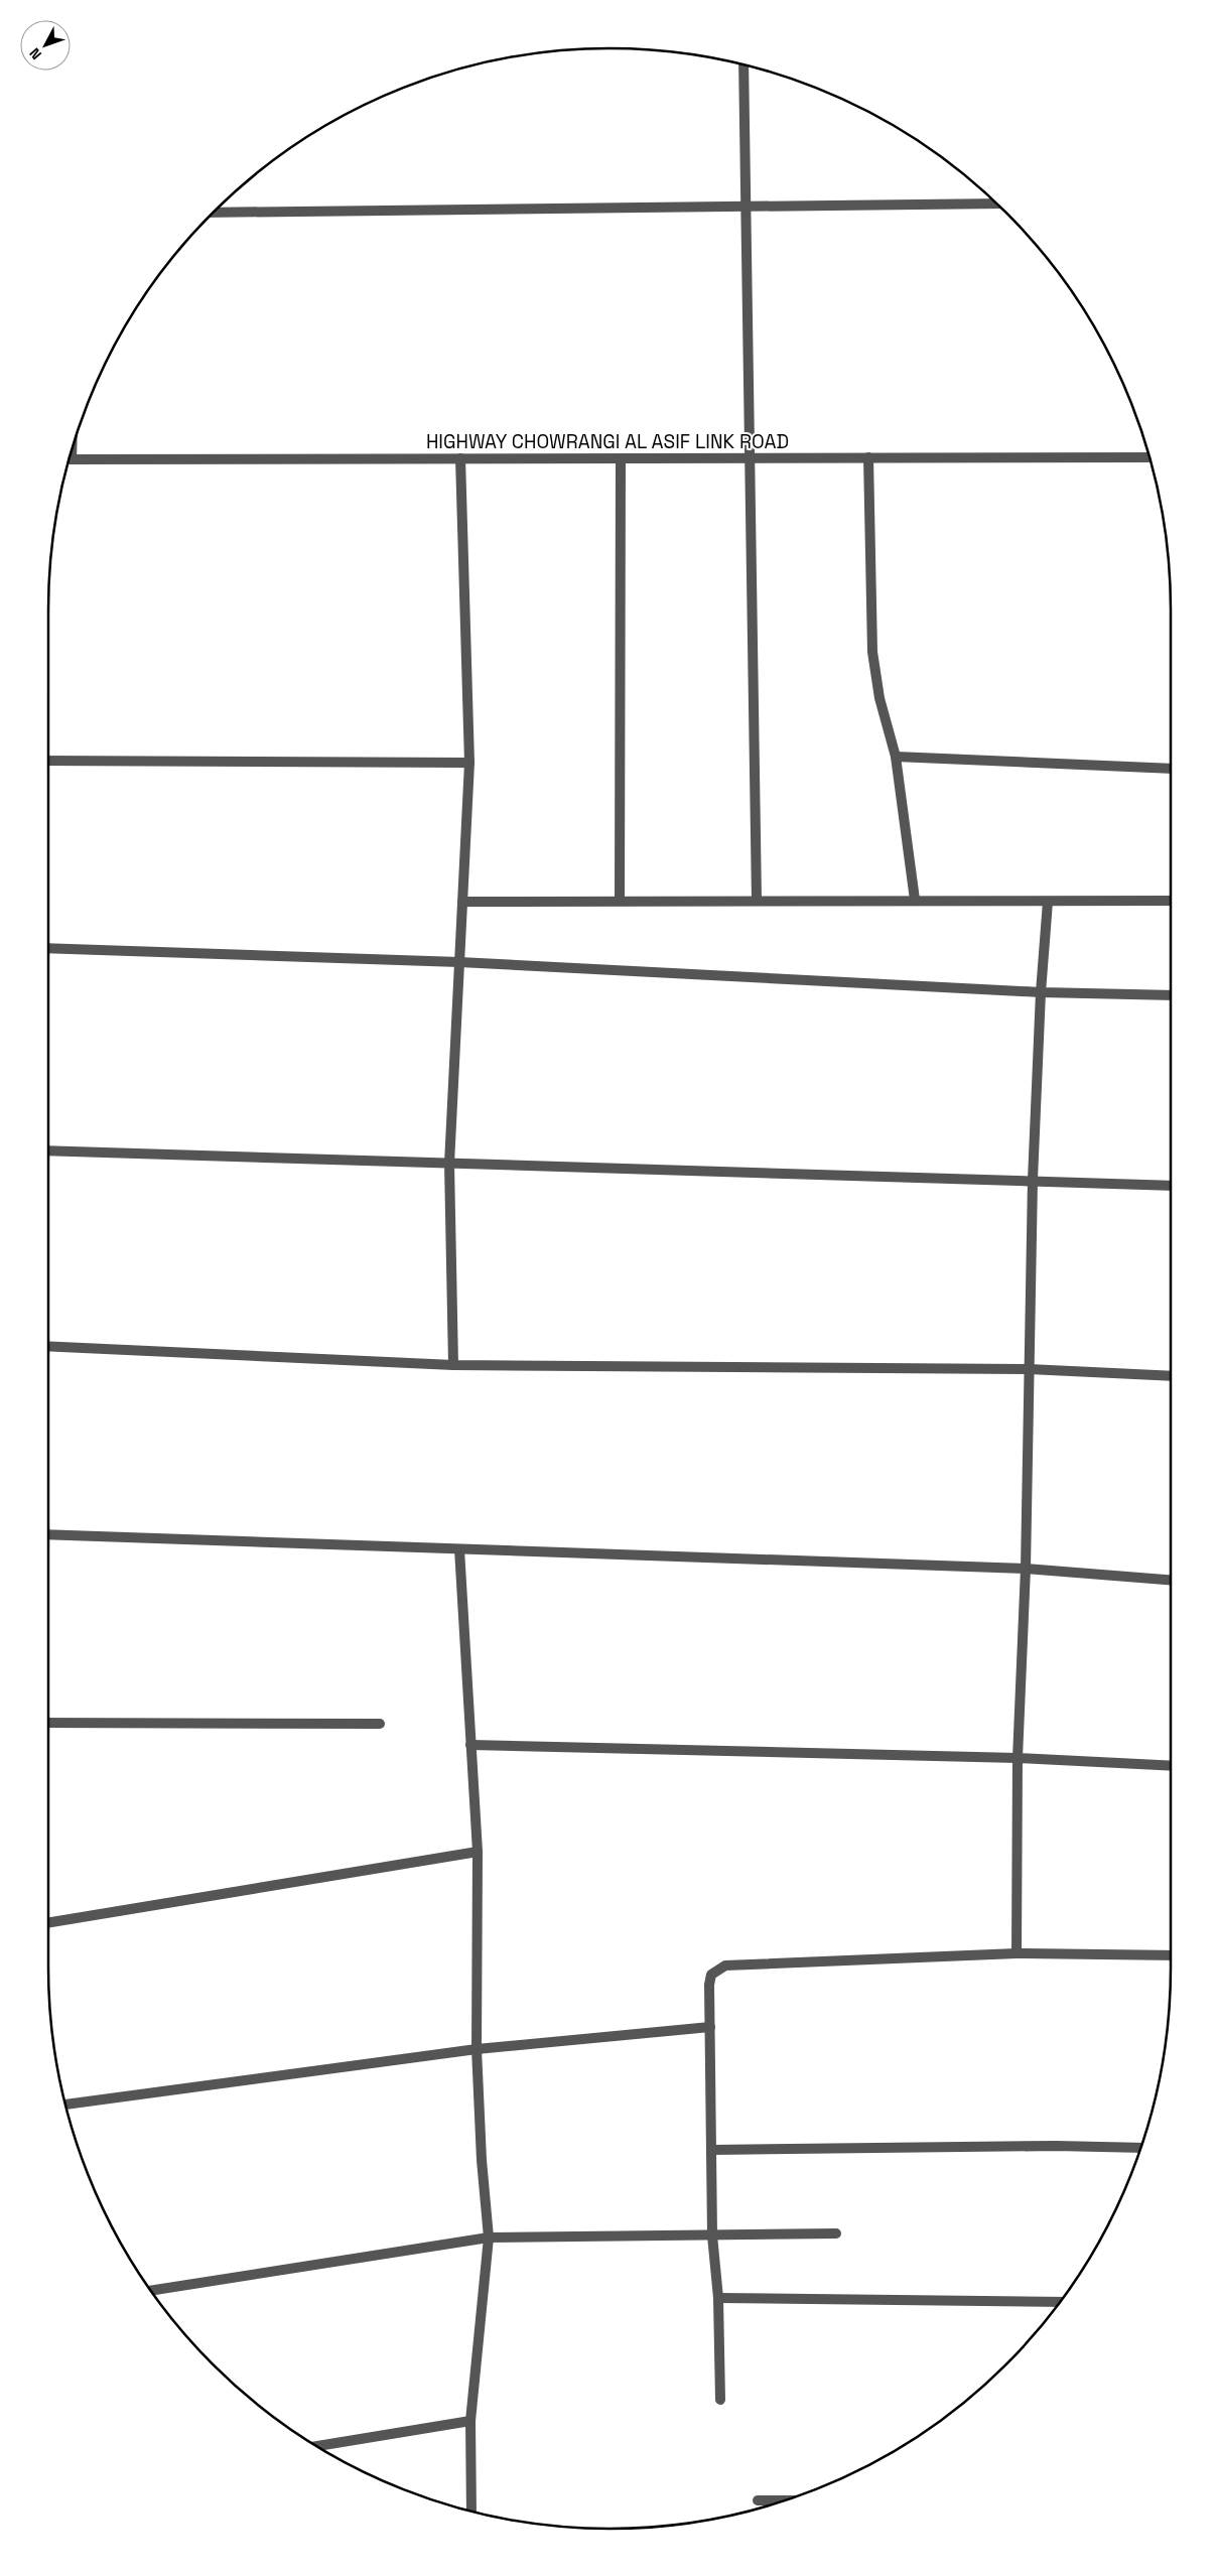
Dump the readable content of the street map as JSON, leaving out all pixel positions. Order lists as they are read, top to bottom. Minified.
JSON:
{"streets":{"street":["HIGHWAY CHOWRANGI AL ASIF LINK ROAD"]},"north":"bottom left"}
